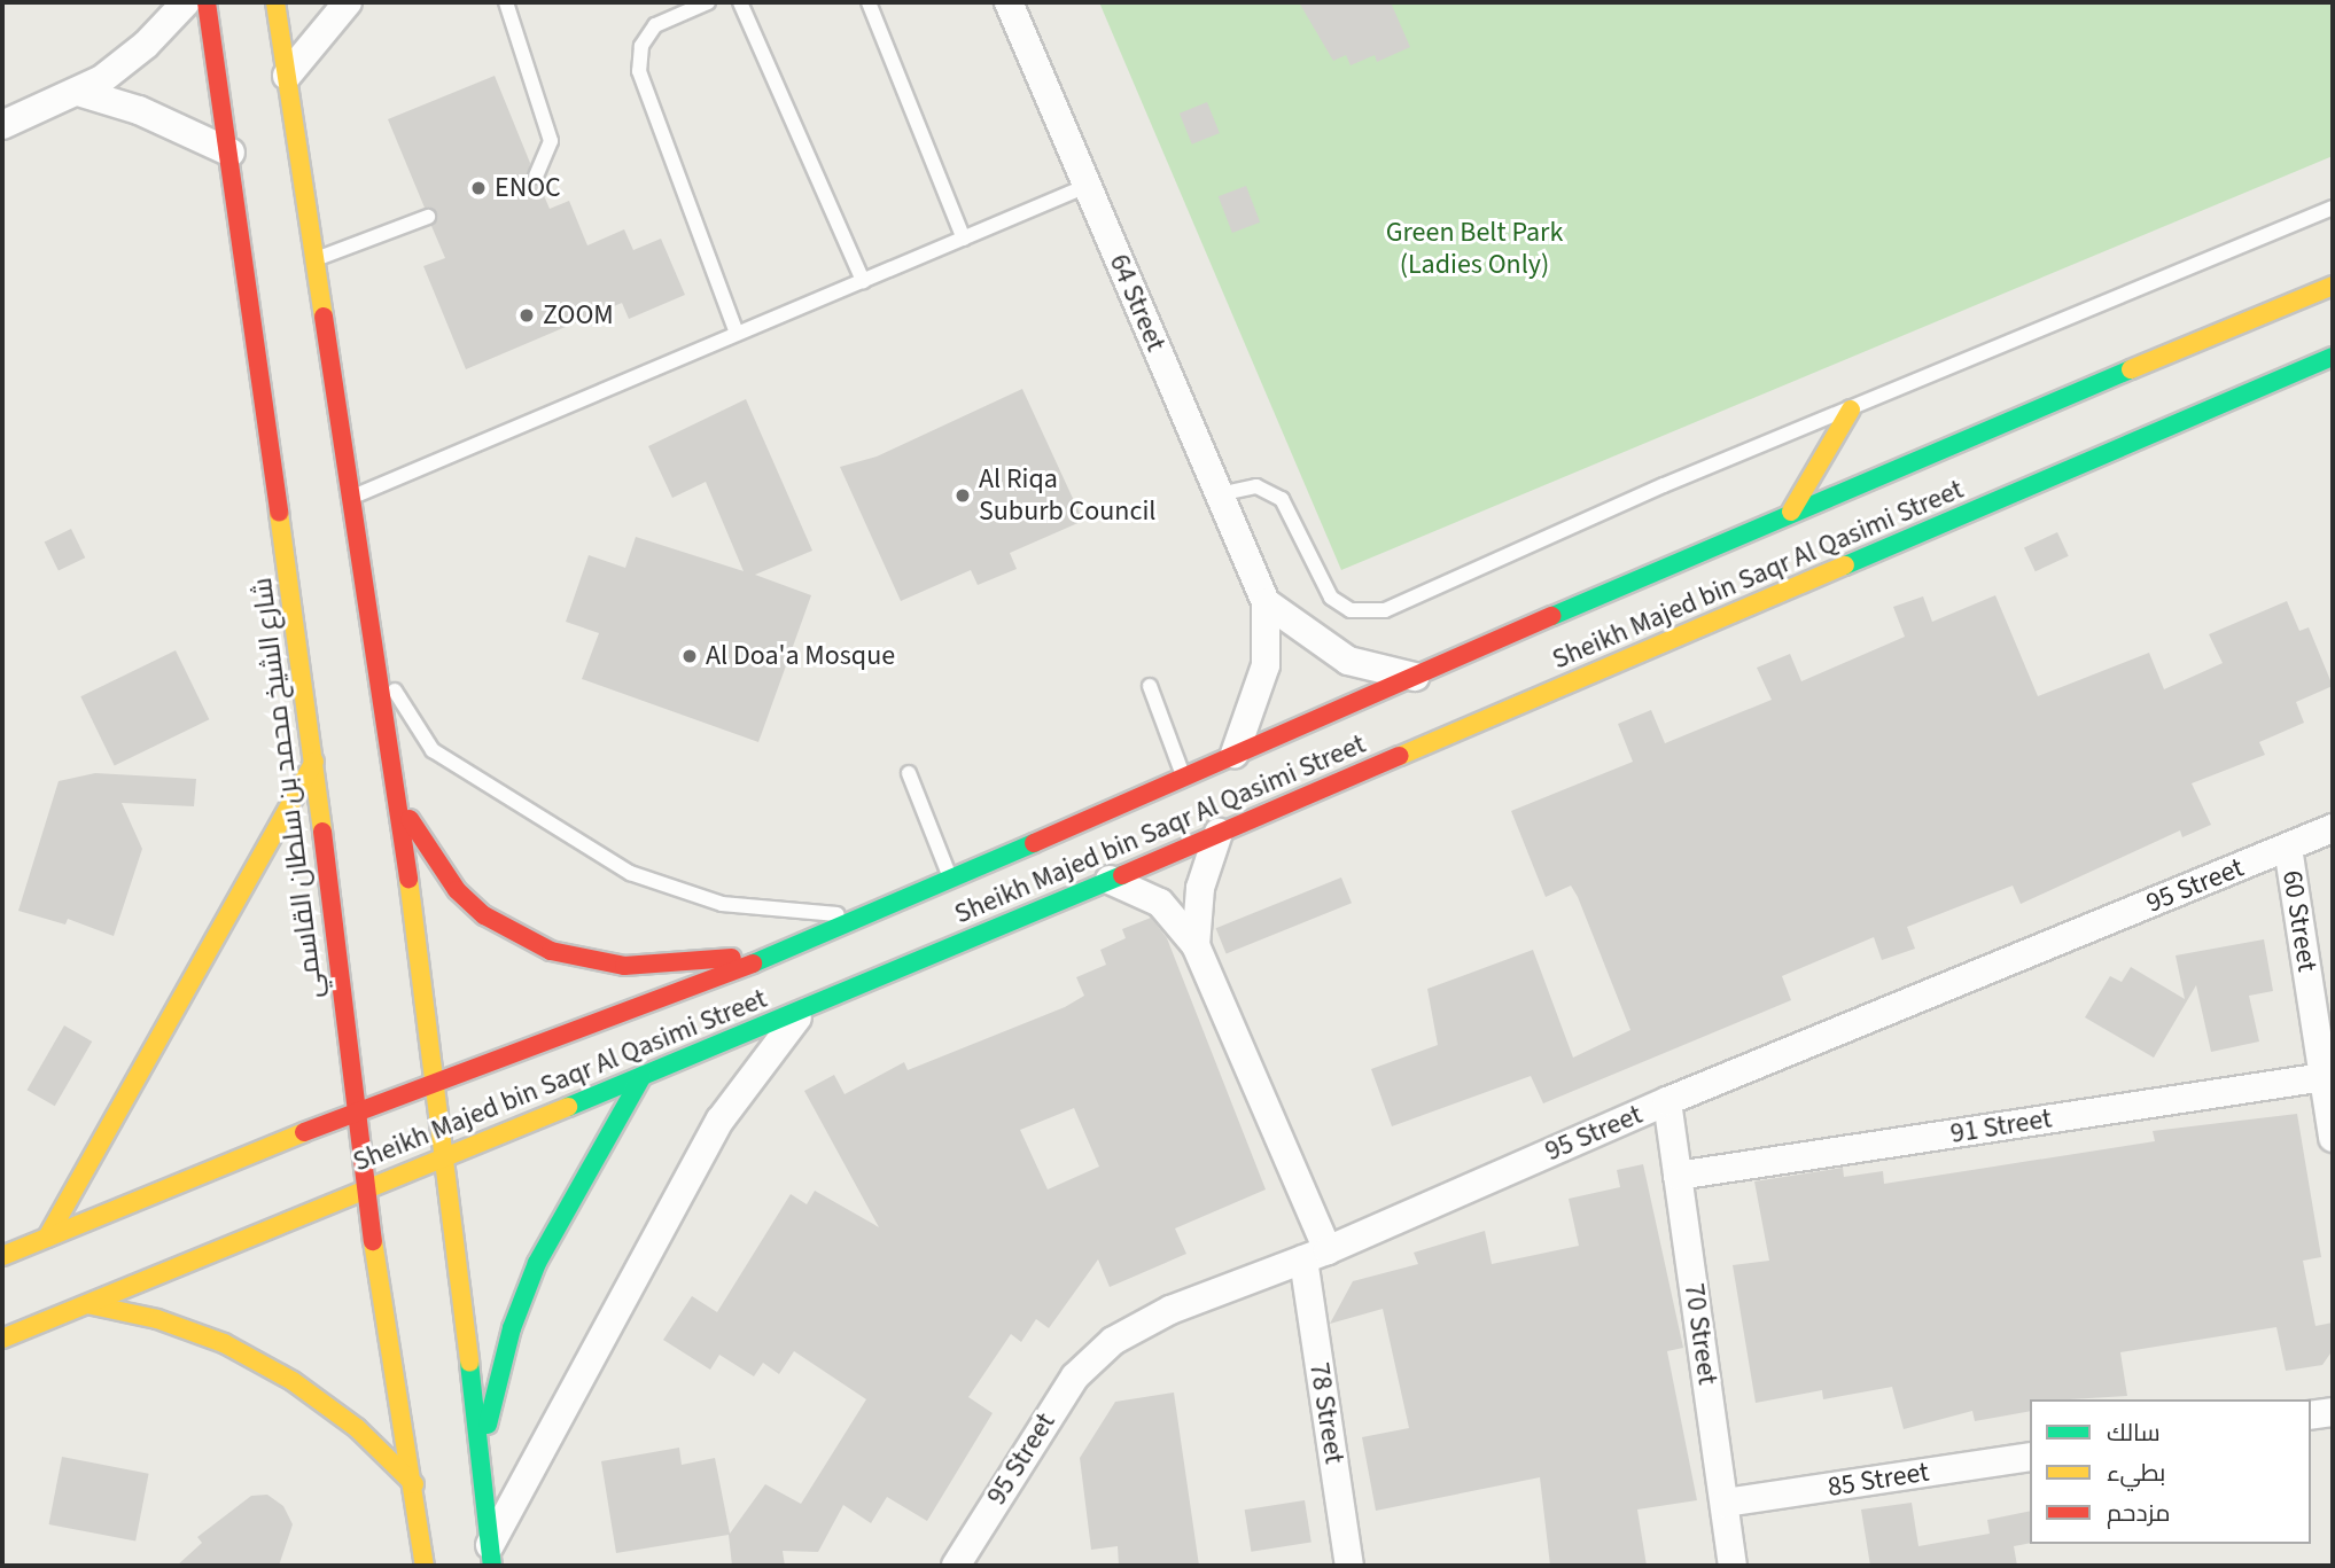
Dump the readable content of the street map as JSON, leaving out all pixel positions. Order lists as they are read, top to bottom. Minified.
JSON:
{"streets":{"main road":["Sheikh Majed bin Saqr Al Qasimi Street","شارع الشيخ محمد بن سلطان القاسمي"],"street":["64 Street","95 Street","60 Street","91 Street","70 Street","78 Street","85 Street"]},"crossings":[["64 Street","Sheikh Majed bin Saqr Al Qasimi Street"],["Sheikh Majed bin Saqr Al Qasimi Street","شارع الشيخ محمد بن سلطان القاسمي"],["95 Street","60 Street"],["95 Street","70 Street"],["95 Street","78 Street"],["60 Street","91 Street"],["91 Street","70 Street"],["70 Street","85 Street"]],"parks":["Green Belt Park (Ladies Only)"],"places":["ENOC","ZOOM","Al Riqa Suburb Council","Al Doa'a Mosque"],"legend":["سالك","بطيء","مزدحم"]}
